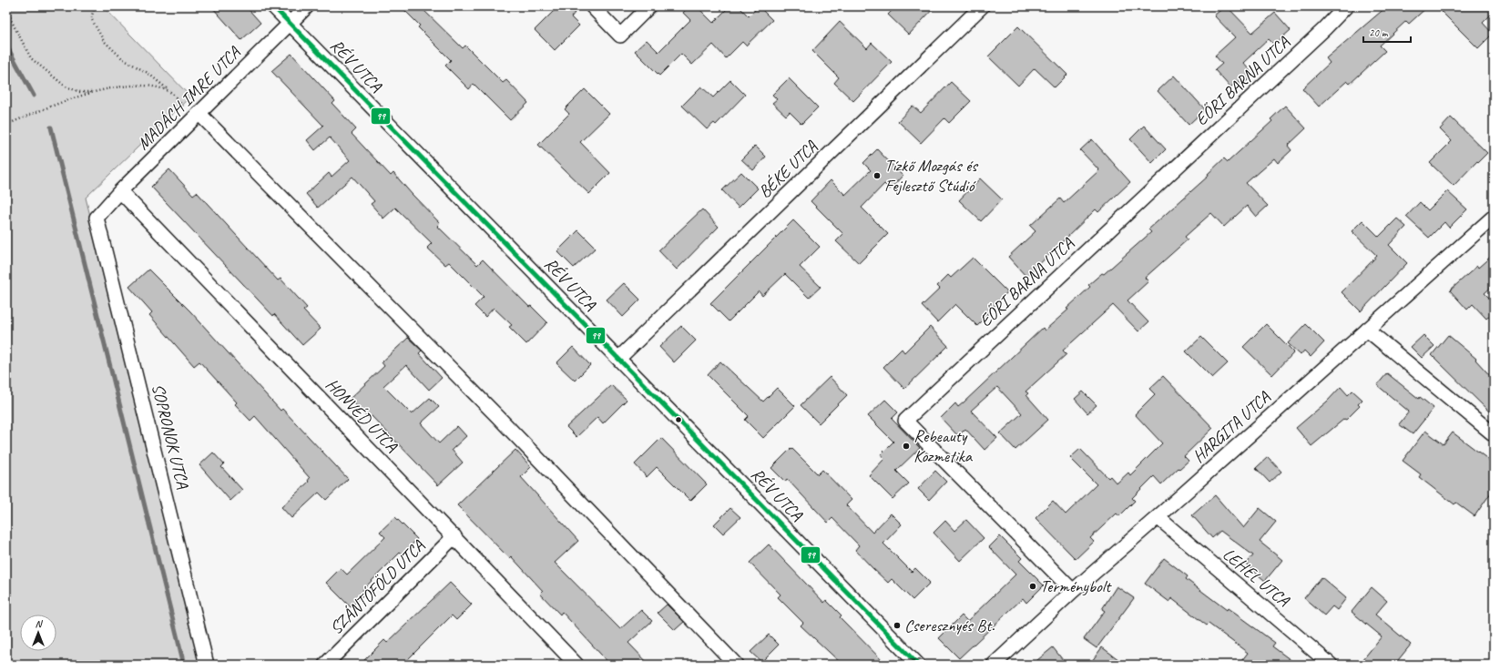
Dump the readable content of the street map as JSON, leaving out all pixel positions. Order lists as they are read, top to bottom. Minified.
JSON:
{"streets":{"street":["RÉV UTCA","EŐRI BARNA UTCA","MADÁCH IMRE UTCA","BÉKE UTCA","HONVÉD UTCA","HARGITA UTCA","SOPRONOK UTCA","LEHEL UTCA","SZÁNTÓFÖLD UTCA"]},"crossings":[["RÉV UTCA","MADÁCH IMRE UTCA"],["RÉV UTCA","BÉKE UTCA"],["EŐRI BARNA UTCA","HARGITA UTCA"],["MADÁCH IMRE UTCA","HONVÉD UTCA"],["MADÁCH IMRE UTCA","SOPRONOK UTCA"],["HONVÉD UTCA","SZÁNTÓFÖLD UTCA"],["HARGITA UTCA","LEHEL UTCA"]],"places":["Tízkő Mozgás és Fejlesztő Stúdió","Rebeauty Kozmetika","Terménybolt","Cseresznyés Bt."],"lines":["transit line 99"],"scale_bar":"20 m","north":"top"}
